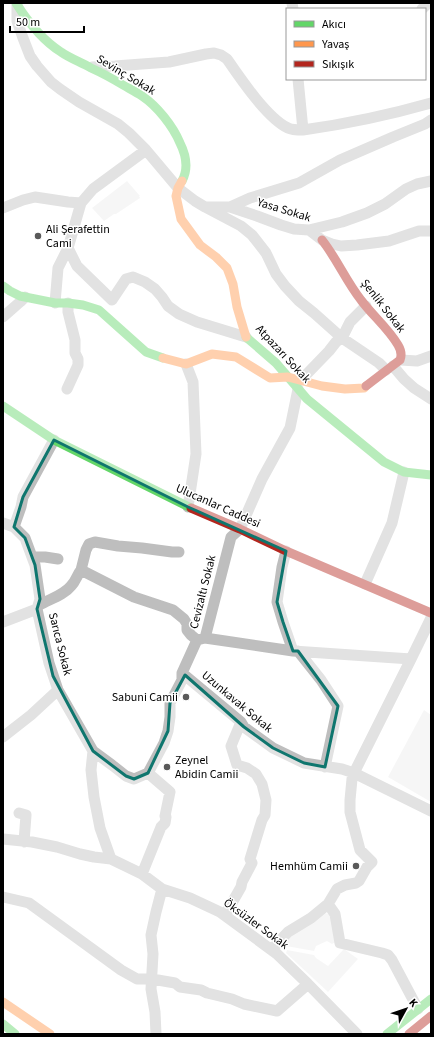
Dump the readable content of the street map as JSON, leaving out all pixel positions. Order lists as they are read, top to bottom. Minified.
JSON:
{"streets":{"street":["Sevinç Sokak","Yasa Sokak","Şenlik Sokak","Atpazarı Sokak","Ulucanlar Caddesi","Cevizaltı Sokak","Sarıca Sokak","Uzunkavak Sokak","Öksüzler Sokak"]},"crossings":[["Sevinç Sokak","Atpazarı Sokak"],["Yasa Sokak","Şenlik Sokak"],["Atpazarı Sokak","Cevizaltı Sokak"],["Ulucanlar Caddesi","Cevizaltı Sokak"],["Cevizaltı Sokak","Uzunkavak Sokak"]],"places":["Ali Şerafettin Cami","Sabuni Camii","Zeynel Abidin Camii","Hemhüm Camii"],"legend":["Akıcı","Yavaş","Sıkışık"],"scale_bar":"50 m","north":"top right"}
